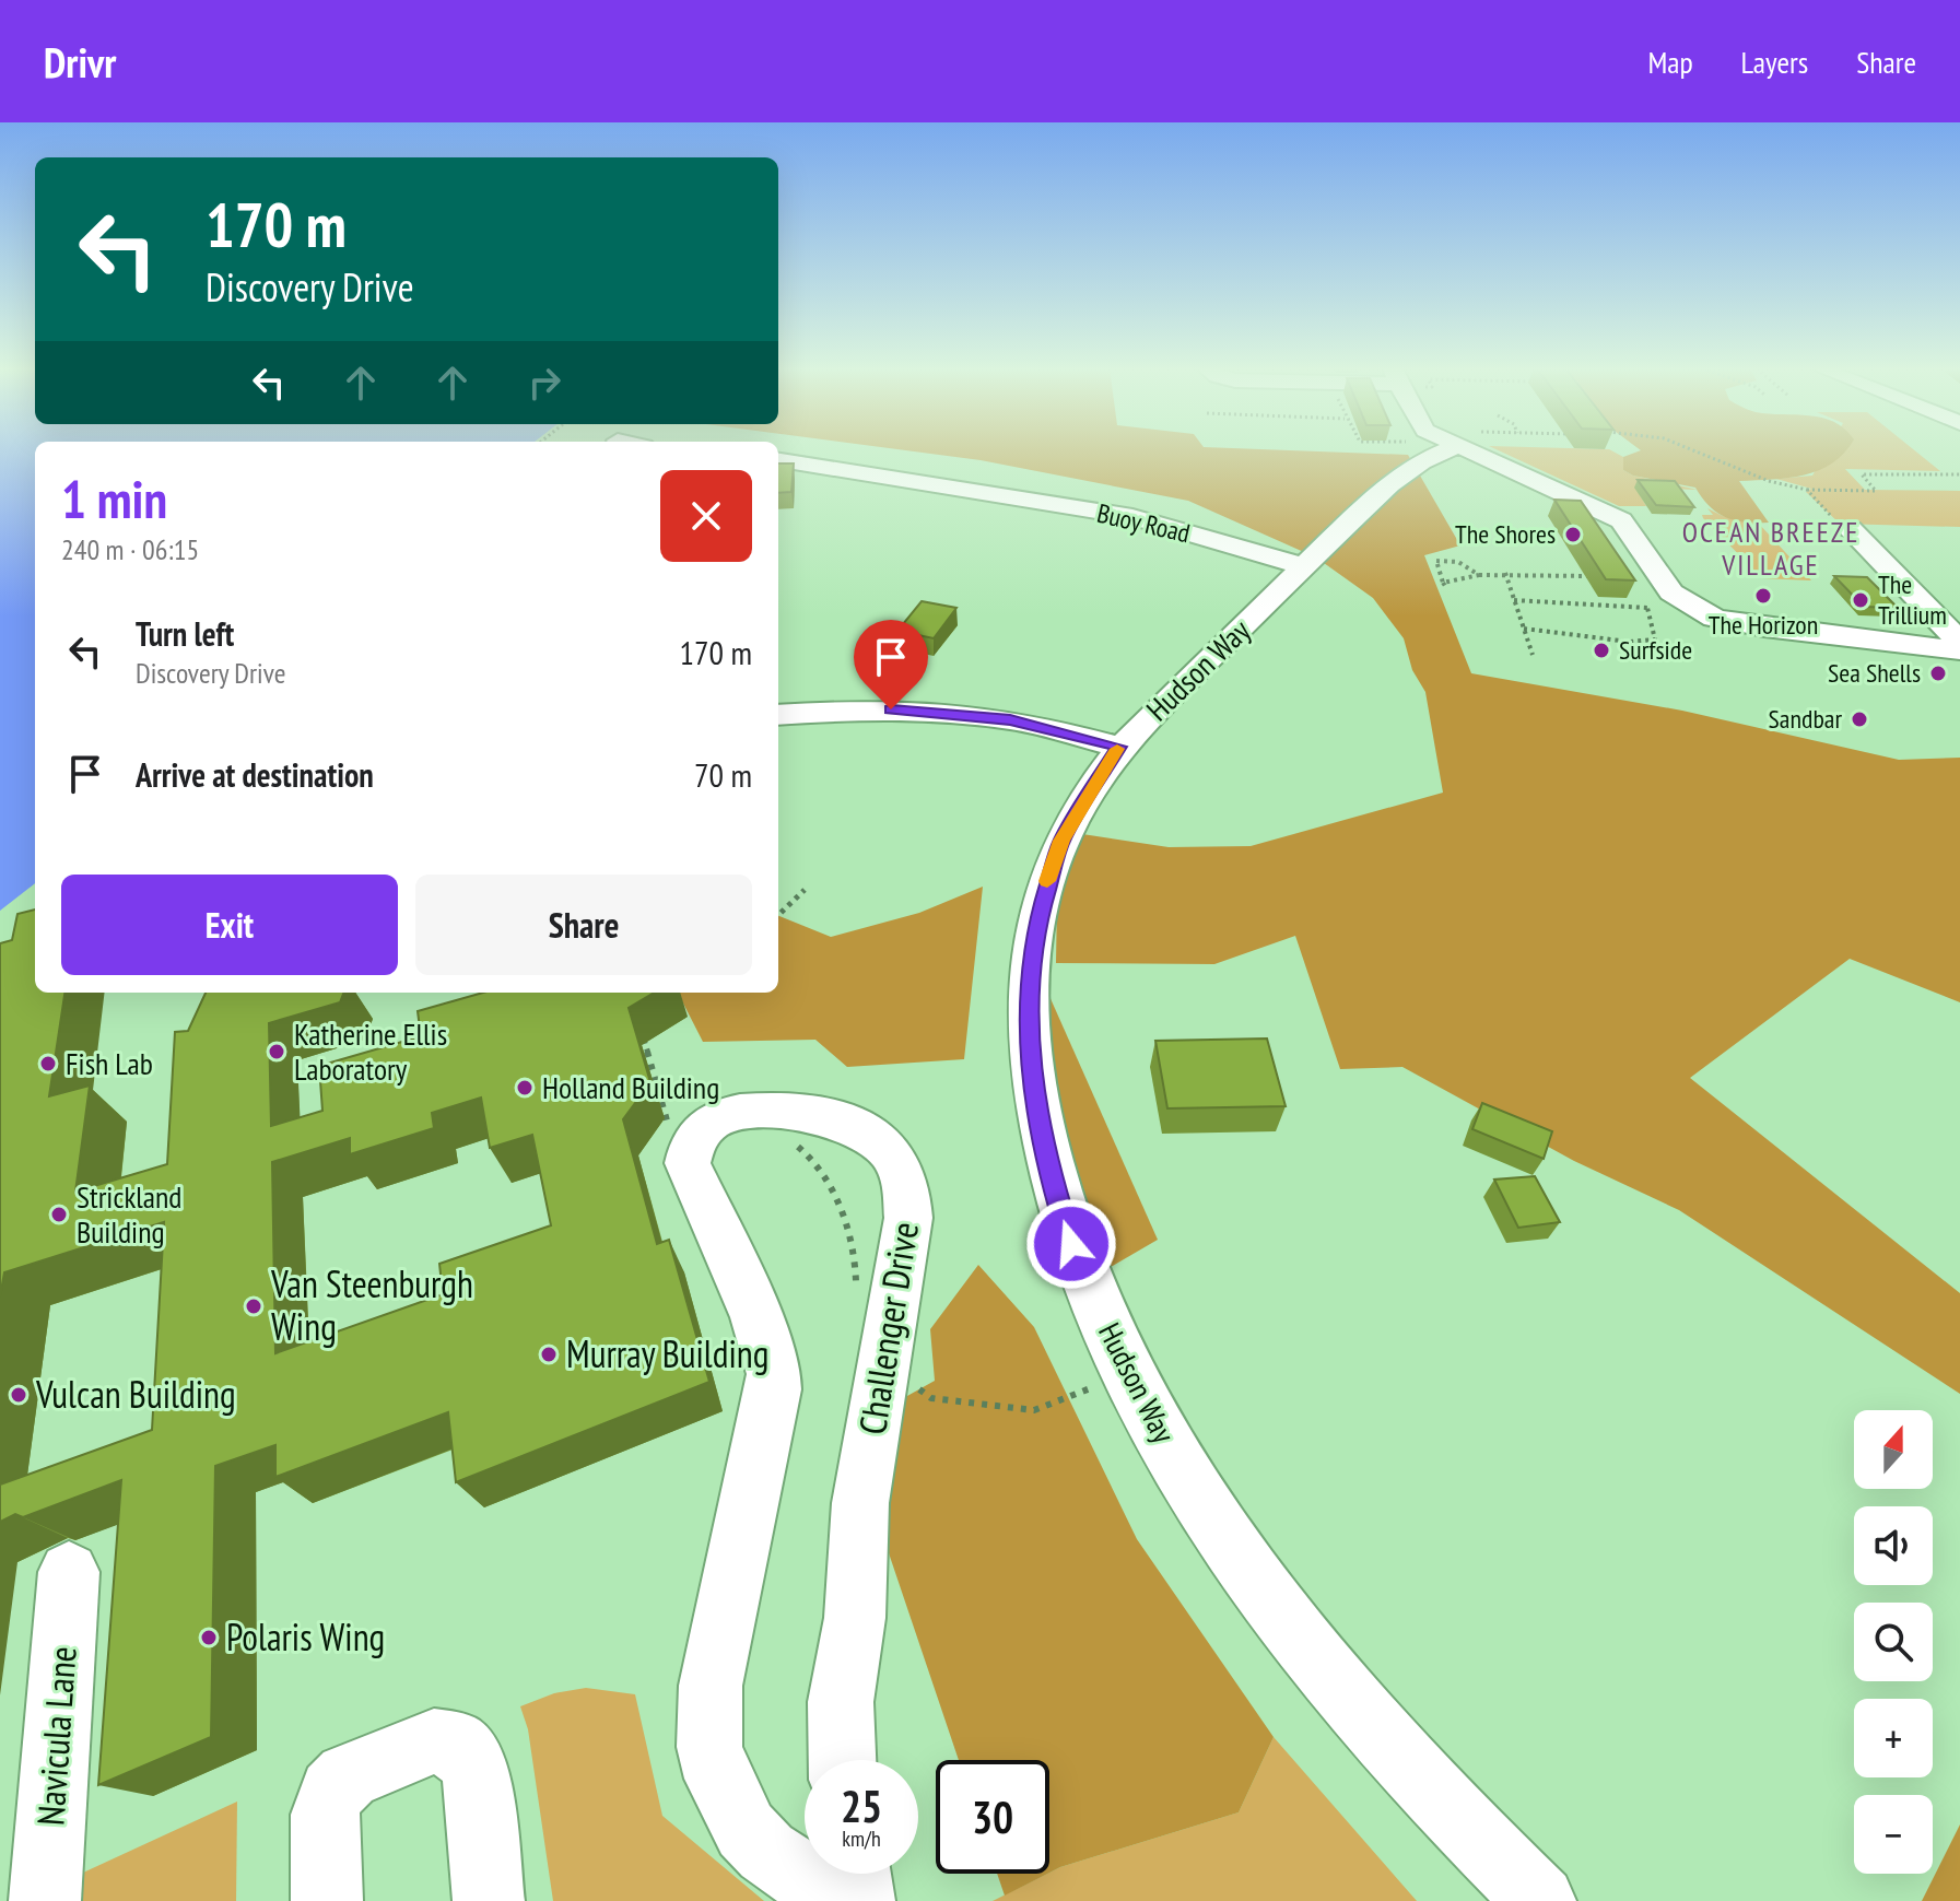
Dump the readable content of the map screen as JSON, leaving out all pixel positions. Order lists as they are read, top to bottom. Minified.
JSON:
{"streets":{"street":["Buoy Road","Hudson Way","Challenger Drive","Navicula Lane"]},"crossings":[["Buoy Road","Hudson Way"]],"districts":["OCEAN BREEZE VILLAGE"],"places":["The Shores","The Horizon","The Trillium","Surfside","Sea Shells","Sandbar","Katherine Ellis Laboratory","Fish Lab","Holland Building","Strickland Building","Van Steenburgh Wing","Murray Building","Vulcan Building","Polaris Wing"],"north":"top","page":{"header":"Drivr","nav":["Map","Layers","Share"],"turn":["170 m","Discovery Drive"],"heading":["1 min","240 m · 06:15"],"list":[{"name":"Turn left","note":"Discovery Drive","value":"170 m"},{"name":"Arrive at destination","value":"70 m"}],"buttons":["Exit","Share"],"map_buttons":["+","−"],"speed":"25 km/h","limit":"30"}}
